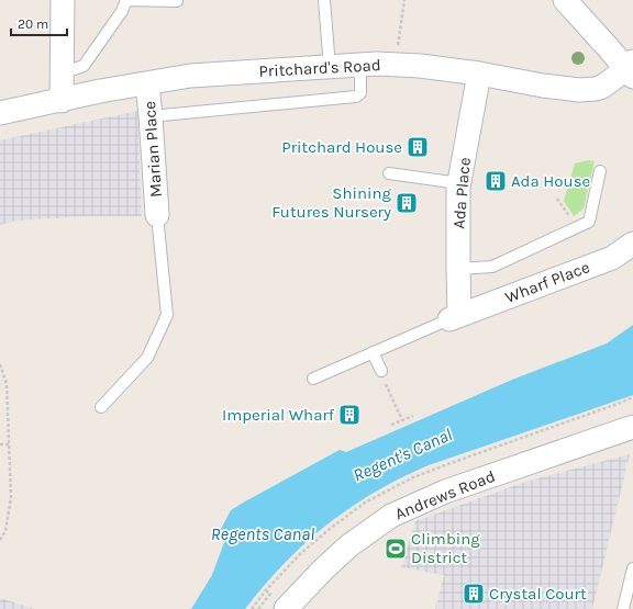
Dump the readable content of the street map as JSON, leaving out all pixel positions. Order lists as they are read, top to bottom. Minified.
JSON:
{"streets":{"street":["Pritchard's Road","Marian Place","Ada Place","Wharf Place","Andrews Road"]},"crossings":[["Pritchard's Road","Marian Place"],["Pritchard's Road","Ada Place"],["Ada Place","Wharf Place"]],"water":["Regent's Canal","Regents Canal"],"places":{"building":["Pritchard House","Ada House","Shining Futures Nursery","Imperial Wharf","Crystal Court"],"sports":["Climbing District"]},"scale_bar":"20 m"}
